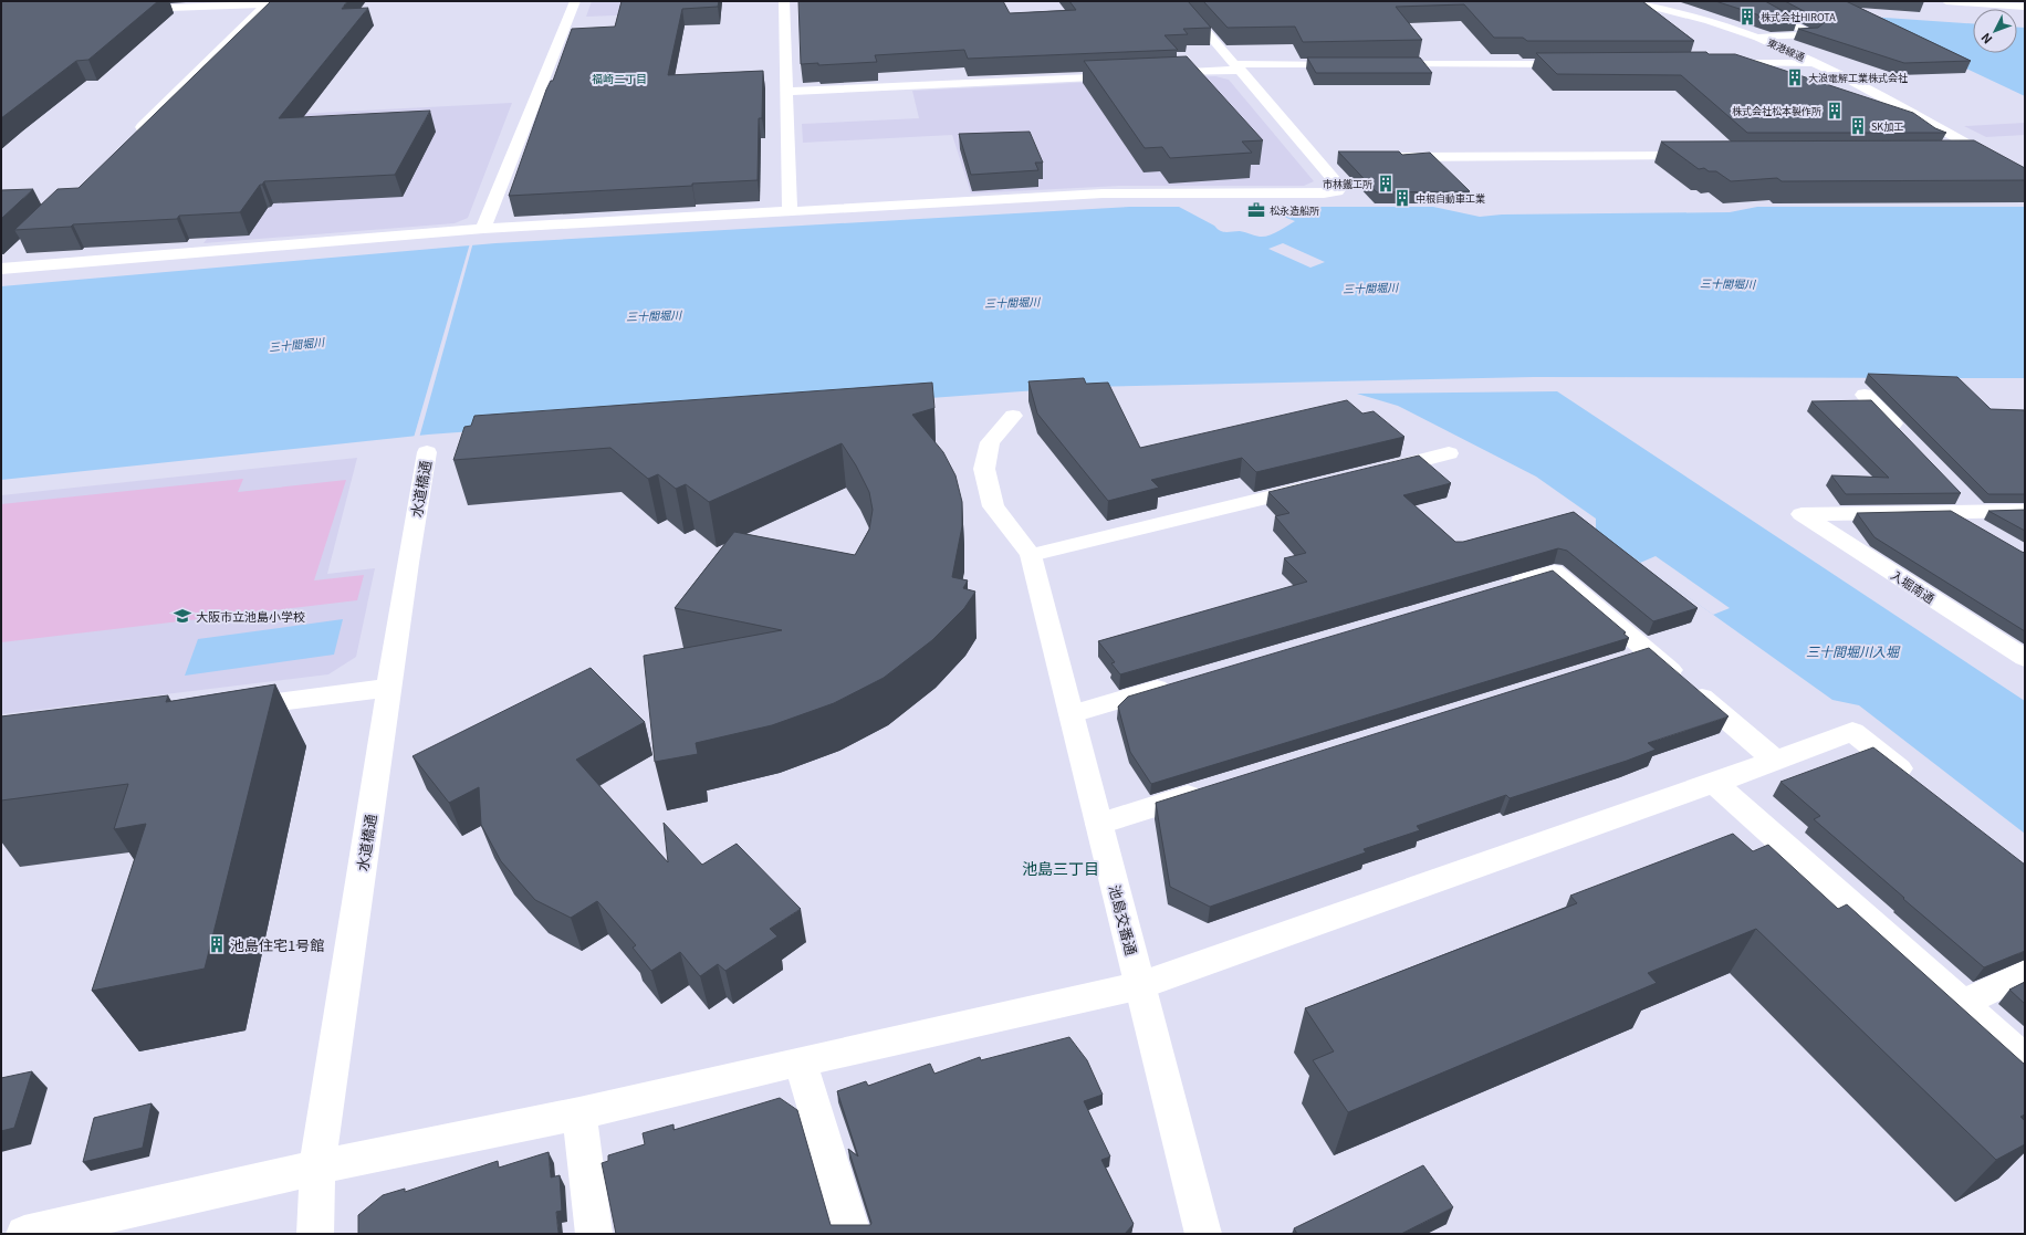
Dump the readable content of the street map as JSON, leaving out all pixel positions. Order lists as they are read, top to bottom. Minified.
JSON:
{"streets":{"street":["東港線通","水道橋通","入堀南通","池島交番通"]},"districts":["福崎二丁目","池島三丁目"],"water":["三十間堀川","三十間堀川入堀"],"places":{"building":["株式会社HIROTA","大浪電解工業株式会社","株式会社松本製作所","SK加工","市林鐵工所","中根自動車工業","池島住宅1号館"],"office":["松永造船所"],"school or university":["大阪市立池島小学校"]},"north":"bottom left"}
